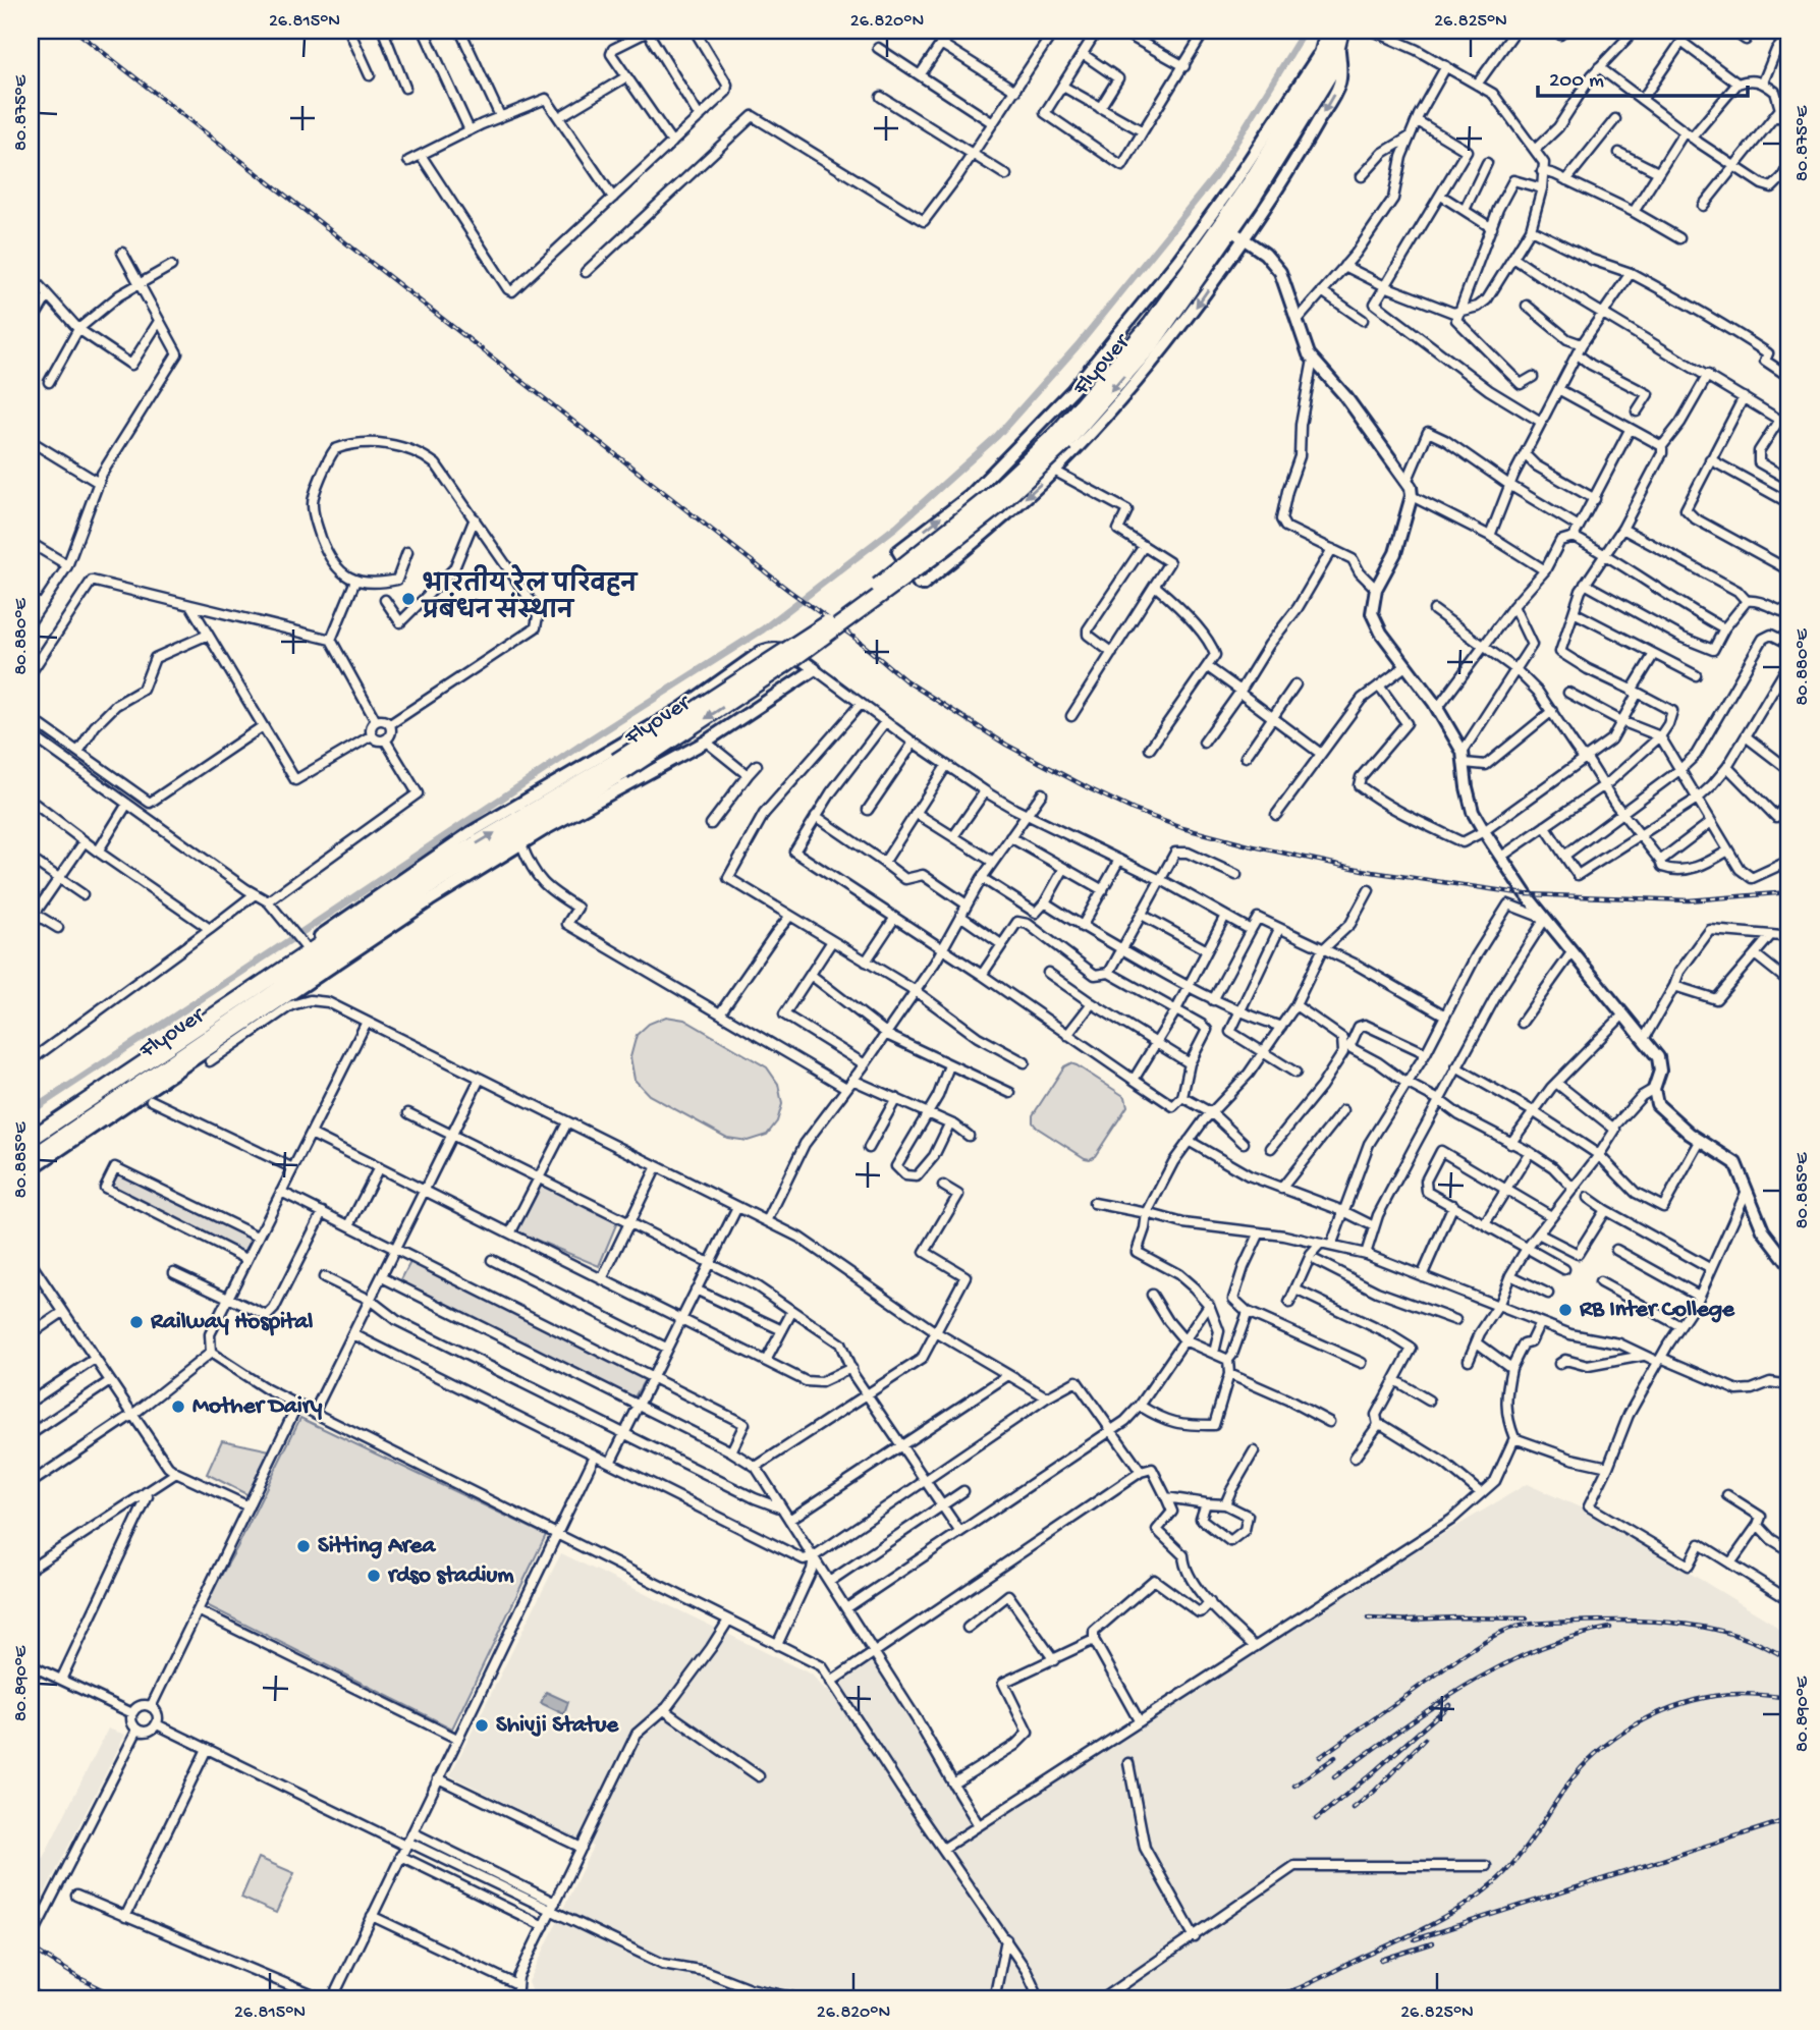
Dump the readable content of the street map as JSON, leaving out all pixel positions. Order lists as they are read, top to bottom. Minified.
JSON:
{"streets":{"highway":["Flyover"]},"places":["भारतीय रेल परिवहन प्रबंधन संस्थान","RB Inter College","Railway Hospital","Mother Dairy","Sitting Area","rdso stadium","Shivji Statue"],"scale_bar":"200 m","coordinates":["26.815°N","26.820°N","26.825°N","80.875°E","80.880°E","80.885°E","80.890°E"]}
